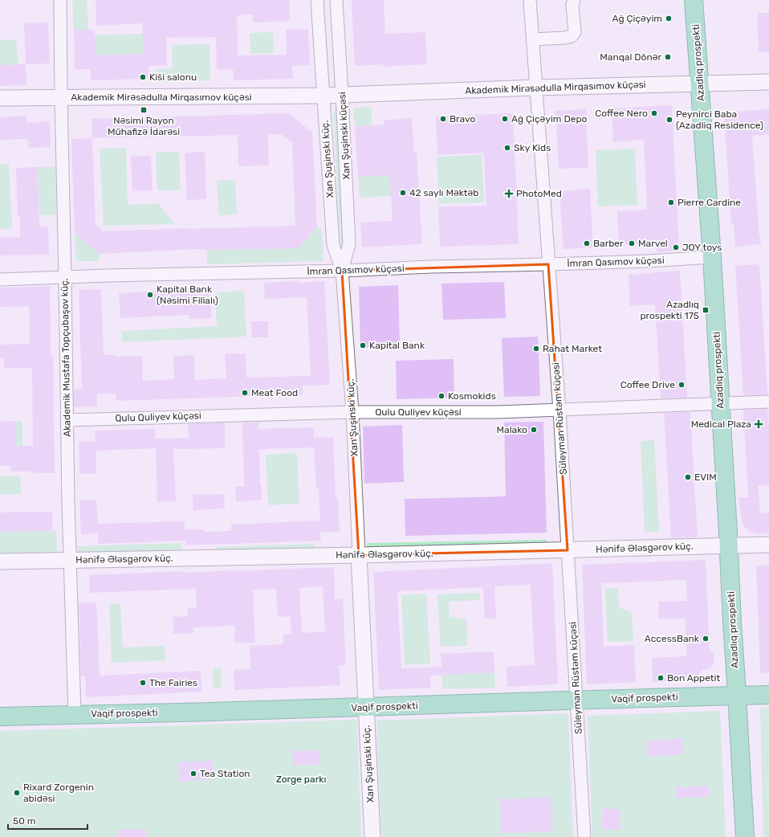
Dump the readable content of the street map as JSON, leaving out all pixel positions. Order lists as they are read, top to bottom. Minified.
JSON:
{"streets":{"main road":["Azadlıq prospekti","Vaqif prospekti"],"street":["Akademik Mirəsədulla Mirqasımov küçəsi","Xan Şuşinski küçəsi","Xan Şuşinski küç.","İmran Qasımov küçəsi","Akademik Mustafa Topçubaşov küç.","Qulu Quliyev küçəsi","Süleyman Rüstəm küçəsi","Hənifə Ələsgərov küç."]},"crossings":[["Azadlıq prospekti","Akademik Mirəsədulla Mirqasımov küçəsi"],["Azadlıq prospekti","İmran Qasımov küçəsi"],["Azadlıq prospekti","Qulu Quliyev küçəsi"],["Azadlıq prospekti","Hənifə Ələsgərov küç."],["Azadlıq prospekti","Vaqif prospekti"],["Akademik Mirəsədulla Mirqasımov küçəsi","Xan Şuşinski küçəsi"],["Akademik Mirəsədulla Mirqasımov küçəsi","Xan Şuşinski küç."],["Akademik Mirəsədulla Mirqasımov küçəsi","Akademik Mustafa Topçubaşov küç."],["Akademik Mirəsədulla Mirqasımov küçəsi","Süleyman Rüstəm küçəsi"],["Xan Şuşinski küçəsi","Xan Şuşinski küç."],["Xan Şuşinski küçəsi","İmran Qasımov küçəsi"],["Xan Şuşinski küç.","İmran Qasımov küçəsi"],["Xan Şuşinski küç.","Qulu Quliyev küçəsi"],["Xan Şuşinski küç.","Hənifə Ələsgərov küç."],["Xan Şuşinski küç.","Vaqif prospekti"],["İmran Qasımov küçəsi","Akademik Mustafa Topçubaşov küç."],["İmran Qasımov küçəsi","Süleyman Rüstəm küçəsi"],["Akademik Mustafa Topçubaşov küç.","Qulu Quliyev küçəsi"],["Akademik Mustafa Topçubaşov küç.","Hənifə Ələsgərov küç."],["Akademik Mustafa Topçubaşov küç.","Vaqif prospekti"],["Qulu Quliyev küçəsi","Süleyman Rüstəm küçəsi"],["Süleyman Rüstəm küçəsi","Hənifə Ələsgərov küç."],["Süleyman Rüstəm küçəsi","Vaqif prospekti"]],"parks":["Zorge parkı"],"places":{"other":["Ağ Çiçəyim","Manqal Dönər","Kiši salonu","Coffee Nero","Bravo","Ağ Çiçəyim Depo","Peynirci Baba (Azadliq Residence)","Sky Kids","42 saylı Məktəb","Pierre Cardine","Barber","Marvel","JOY toys","Kapital Bank (Nəsimi Filialı)","Kapital Bank","Rahat Market","Coffee Drive","Meat Food","Kosmokids","Malako","EVIM","AccessBank","Bon Appetit","The Fairies","Tea Station","Rixard Zorgenin abidəsi"],"transit":["Nəsimi Rayon Mühafizə İdarəsi","Azadlıq prospekti 175"],"health":["PhotoMed","Medical Plaza"]},"scale_bar":"50 m"}
